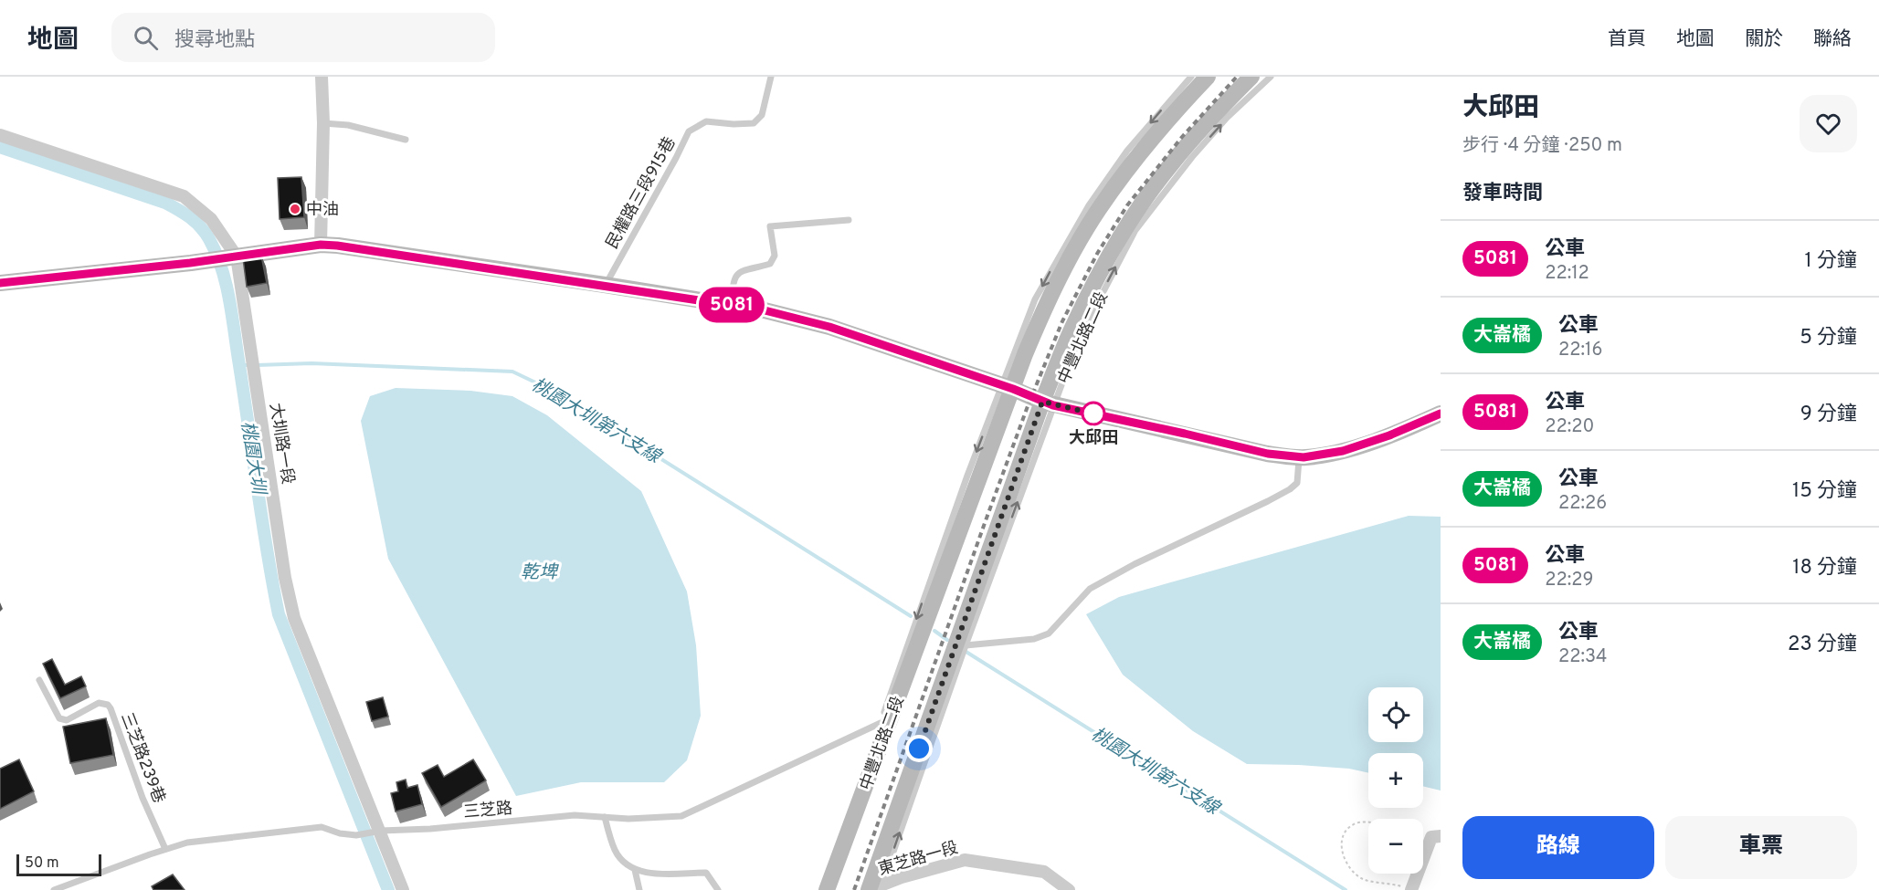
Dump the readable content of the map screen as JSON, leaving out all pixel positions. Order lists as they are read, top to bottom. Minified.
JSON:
{"streets":{"main road":["中豐北路二段"],"street":["大圳路一段","東芝路一段"],"lane":["民權路三段915巷","三芝路239巷","三芝路"]},"crossings":[["中豐北路二段","三芝路"],["中豐北路二段","東芝路一段"],["大圳路一段","三芝路"],["三芝路239巷","三芝路"]],"water":["桃園大圳第六支線","桃園大圳","乾埤"],"places":["中油","大邱田"],"lines":["bus line 5081"],"scale_bar":"50 m","page":{"header":"地圖","search":"搜尋地點","nav":["首頁","地圖","關於","聯絡"],"on_map":"5081","heading":[["大邱田","步行 · 4 分鐘 · 250 m"],"發車時間"],"list":[{"mark":"5081","name":"公車","note":"22:12","value":"1 分鐘"},{"mark":"大崙橘","name":"公車","note":"22:16","value":"5 分鐘"},{"mark":"5081","name":"公車","note":"22:20","value":"9 分鐘"},{"mark":"大崙橘","name":"公車","note":"22:26","value":"15 分鐘"},{"mark":"5081","name":"公車","note":"22:29","value":"18 分鐘"},{"mark":"大崙橘","name":"公車","note":"22:34","value":"23 分鐘"}],"map_buttons":["+","−"],"buttons":["路線","車票"],"scale":"50 m"}}
